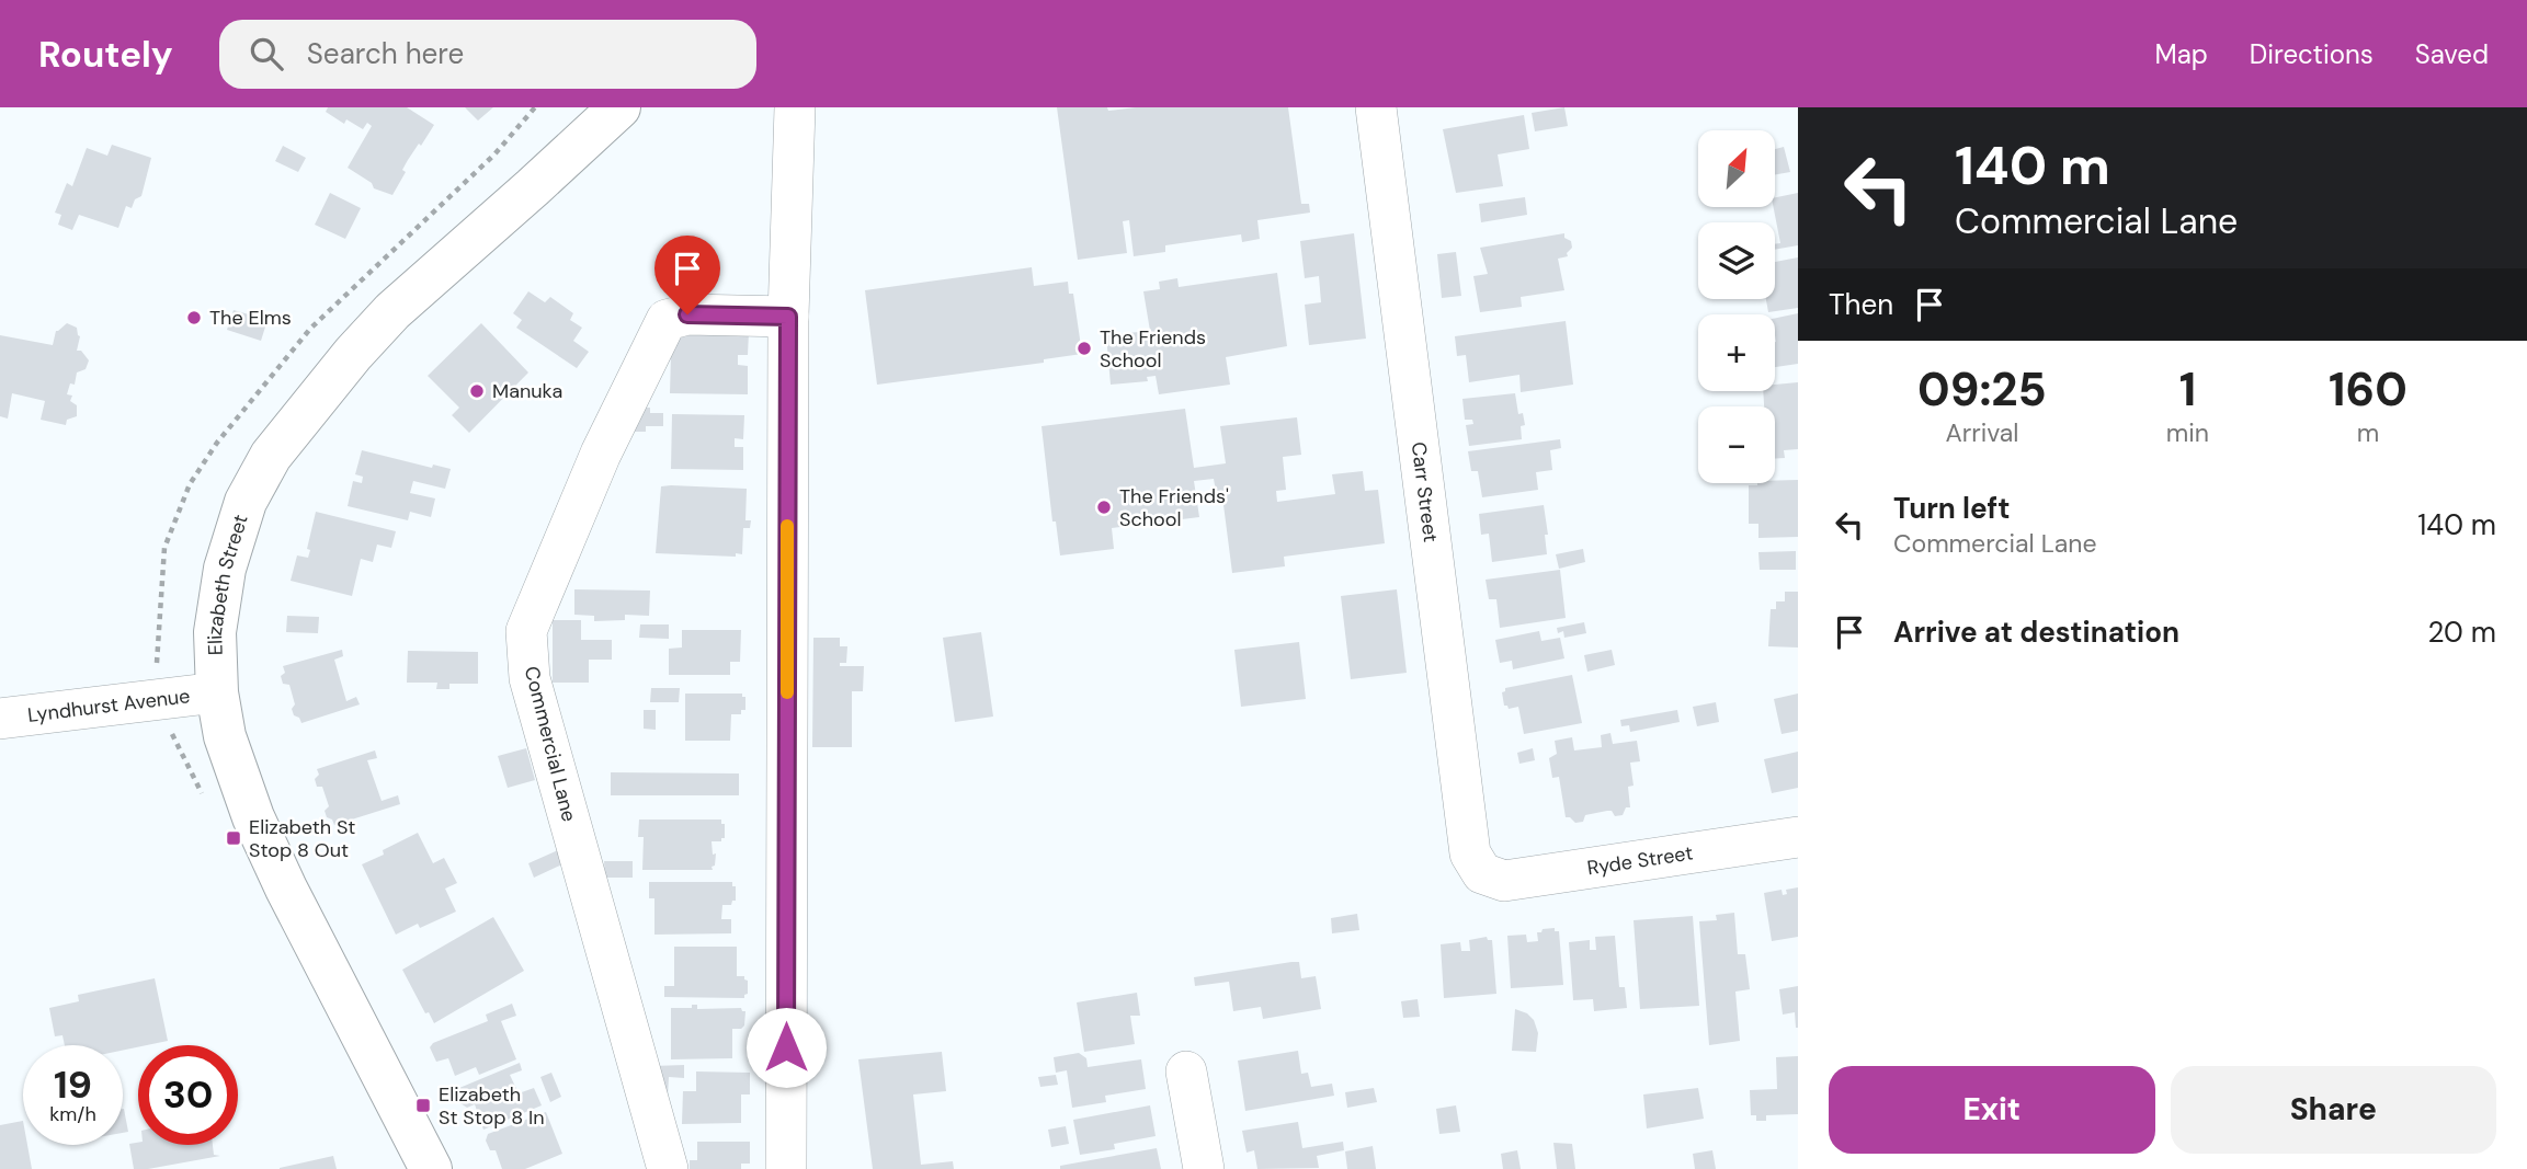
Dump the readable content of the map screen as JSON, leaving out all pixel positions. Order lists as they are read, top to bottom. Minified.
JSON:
{"streets":{"main road":["Elizabeth Street"],"street":["Carr Street","Lyndhurst Avenue","Commercial Lane","Ryde Street"]},"crossings":[["Carr Street","Ryde Street"],["Elizabeth Street","Lyndhurst Avenue"]],"places":{"other":["The Elms","The Friends School","Manuka","The Friends' School"],"transit":["Elizabeth St Stop 8 Out","Elizabeth St Stop 8 In"]},"north":"top right","page":{"header":"Routely","search":"Search here","nav":["Map","Directions","Saved"],"turn":["140 m","Commercial Lane"],"map_buttons":["+","−"],"then":"Then","eta":["09:25","Arrival","1","min","160","m"],"list":[{"name":"Turn left","note":"Commercial Lane","value":"140 m"},{"name":"Arrive at destination","value":"20 m"}],"speed":"19 km/h","limit":"30","buttons":["Exit","Share"]}}
